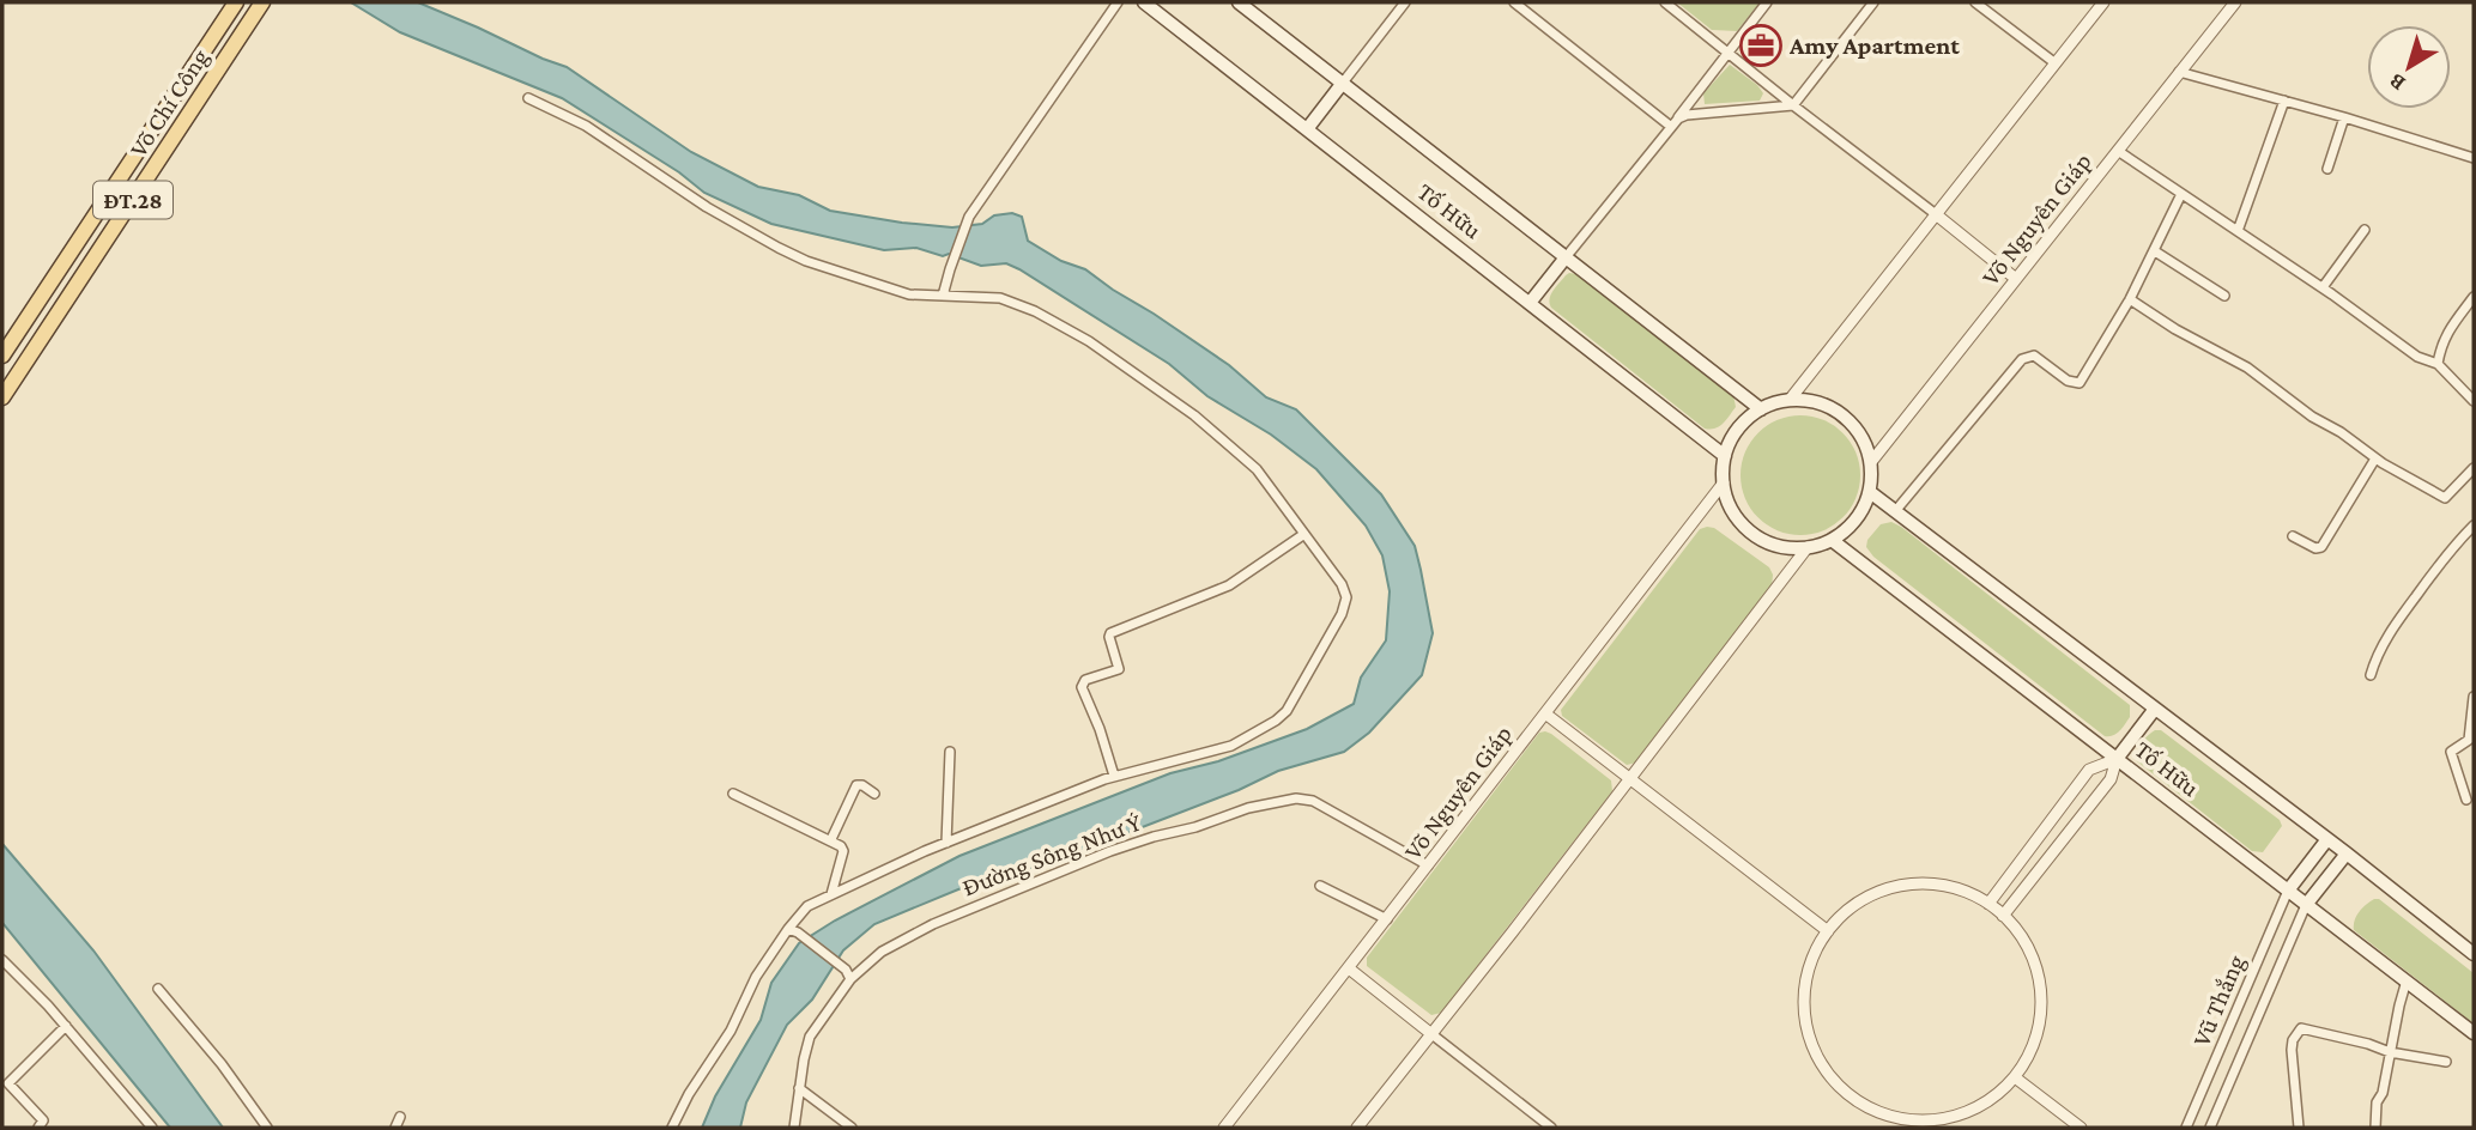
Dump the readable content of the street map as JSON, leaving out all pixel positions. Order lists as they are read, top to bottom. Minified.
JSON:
{"streets":{"main road":["Võ Chí Công","ĐT.28","Tố Hữu"],"street":["Võ Nguyên Giáp","Đường Sông Như Ý","Vũ Thắng"]},"crossings":[["Tố Hữu","Võ Nguyên Giáp"],["Tố Hữu","Vũ Thắng"],["Võ Nguyên Giáp","Đường Sông Như Ý"]],"places":{"office":["Amy Apartment"]},"north":"bottom left"}
